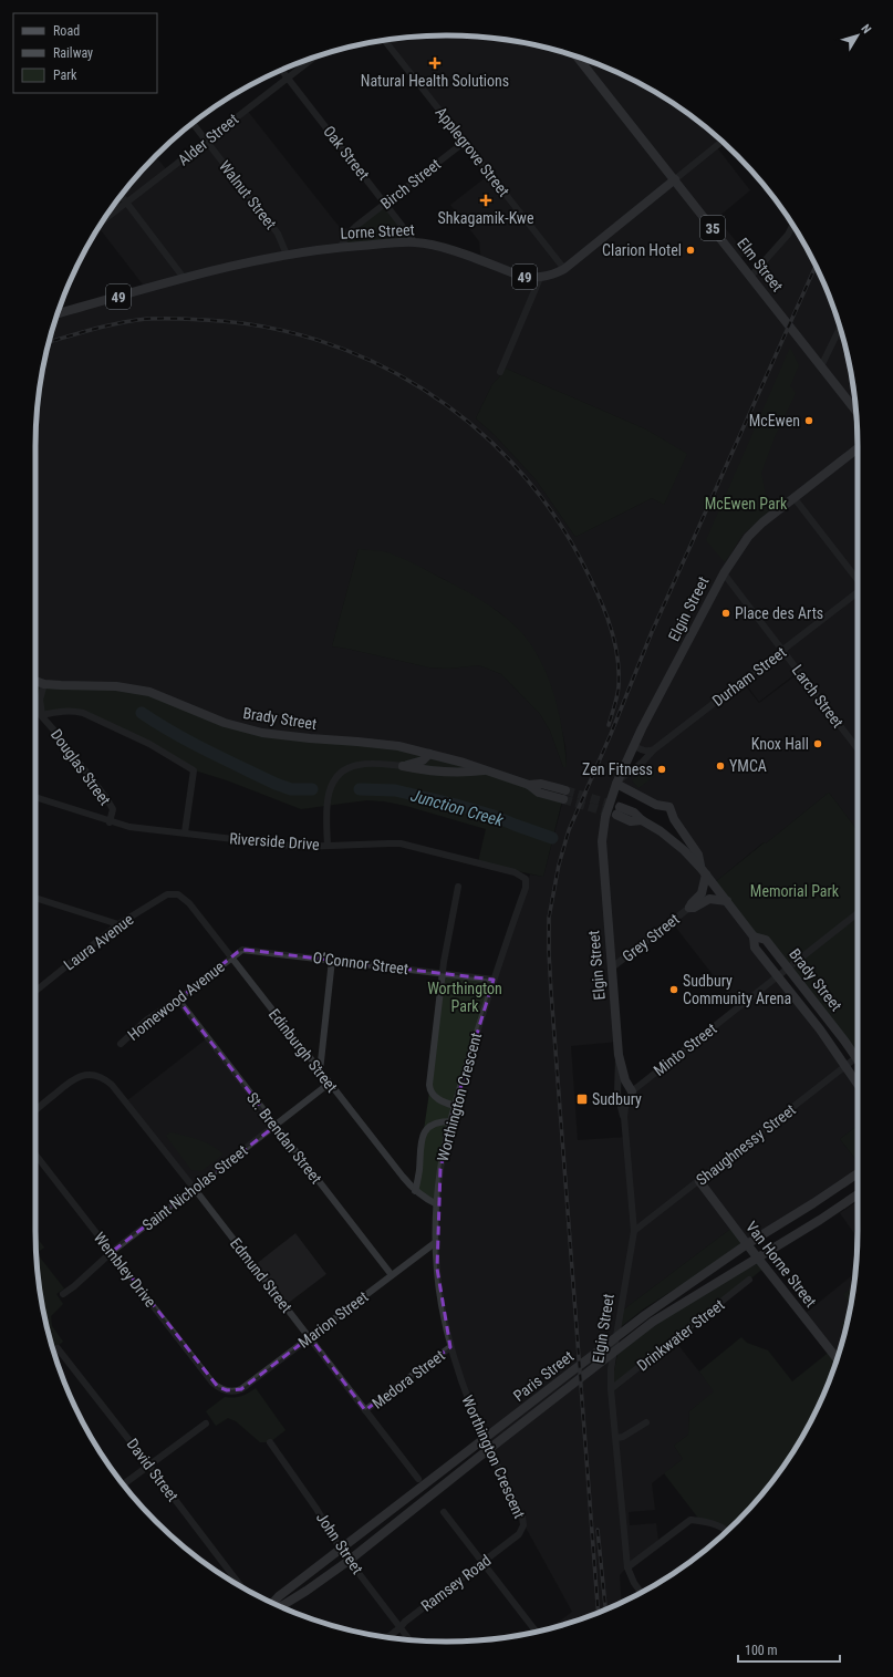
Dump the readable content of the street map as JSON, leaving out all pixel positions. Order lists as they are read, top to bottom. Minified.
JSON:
{"streets":{"main road":["35","Lorne Street","Elm Street","49","Elgin Street","Brady Street","Van Horne Street","Paris Street"],"street":["Alder Street","Applegrove Street","Oak Street","Birch Street","Walnut Street","Durham Street","Larch Street","Douglas Street","Riverside Drive","Grey Street","Laura Avenue","O'Connor Street","Homewood Avenue","Minto Street","Edinburgh Street","Worthington Crescent","St. Brendan Street","Shaughnessy Street","Saint Nicholas Street","Wembley Drive","Edmund Street","Marion Street","Drinkwater Street","Medora Street","David Street","John Street","Ramsey Road"]},"crossings":[["Alder Street","Oak Street"],["Alder Street","Walnut Street"],["Applegrove Street","Birch Street"],["Applegrove Street","Lorne Street"],["Oak Street","Birch Street"],["Oak Street","Lorne Street"],["Birch Street","Lorne Street"],["Walnut Street","Lorne Street"],["Lorne Street","Elm Street"],["Elgin Street","Durham Street"],["Elgin Street","Larch Street"],["Elgin Street","Grey Street"],["Elgin Street","Minto Street"],["Elgin Street","Shaughnessy Street"],["Elgin Street","Drinkwater Street"],["Durham Street","Larch Street"],["Brady Street","Douglas Street"],["Brady Street","Minto Street"],["Brady Street","Shaughnessy Street"],["Douglas Street","Riverside Drive"],["Riverside Drive","Worthington Crescent"],["Laura Avenue","Edinburgh Street"],["O'Connor Street","Homewood Avenue"],["O'Connor Street","Edinburgh Street"],["O'Connor Street","Worthington Crescent"],["Homewood Avenue","Edinburgh Street"],["Homewood Avenue","St. Brendan Street"],["Edinburgh Street","Worthington Crescent"],["Edinburgh Street","Saint Nicholas Street"],["Worthington Crescent","Marion Street"],["Worthington Crescent","Medora Street"],["Worthington Crescent","Ramsey Road"],["St. Brendan Street","Saint Nicholas Street"],["St. Brendan Street","Marion Street"],["Shaughnessy Street","Van Horne Street"],["Saint Nicholas Street","Wembley Drive"],["Saint Nicholas Street","Edmund Street"],["Van Horne Street","Paris Street"],["Wembley Drive","Marion Street"],["Edmund Street","Marion Street"],["Edmund Street","Medora Street"],["Paris Street","John Street"],["John Street","Ramsey Road"]],"water":["Junction Creek"],"parks":["McEwen Park","Memorial Park","Worthington Park"],"places":{"health":["Natural Health Solutions","Shkagamik-Kwe"],"other":["Clarion Hotel","McEwen","Place des Arts","Knox Hall","YMCA","Zen Fitness","Sudbury Community Arena"],"transit":["Sudbury"]},"legend":["Road","Railway","Park"],"scale_bar":"100 m","north":"top right"}
